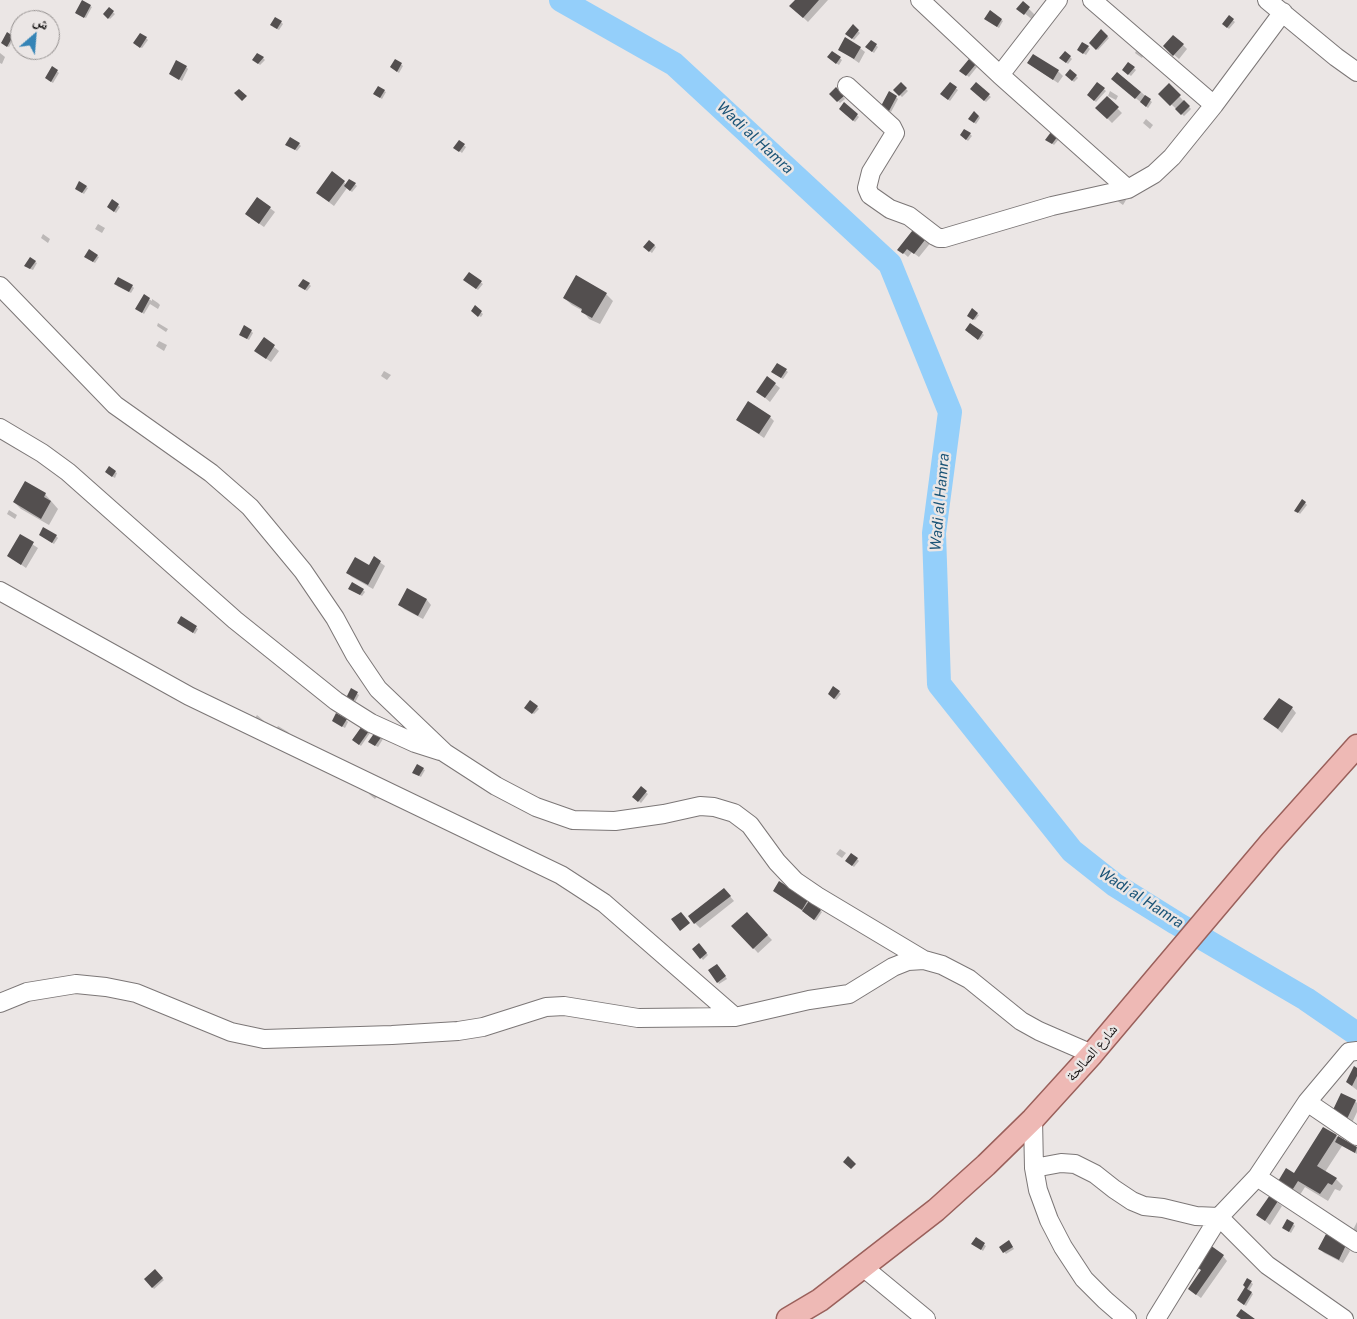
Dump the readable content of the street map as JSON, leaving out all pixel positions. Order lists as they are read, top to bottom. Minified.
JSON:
{"streets":{"main road":["شارع الصالحة"]},"water":["Wadi al Hamra"],"north":"top right"}
